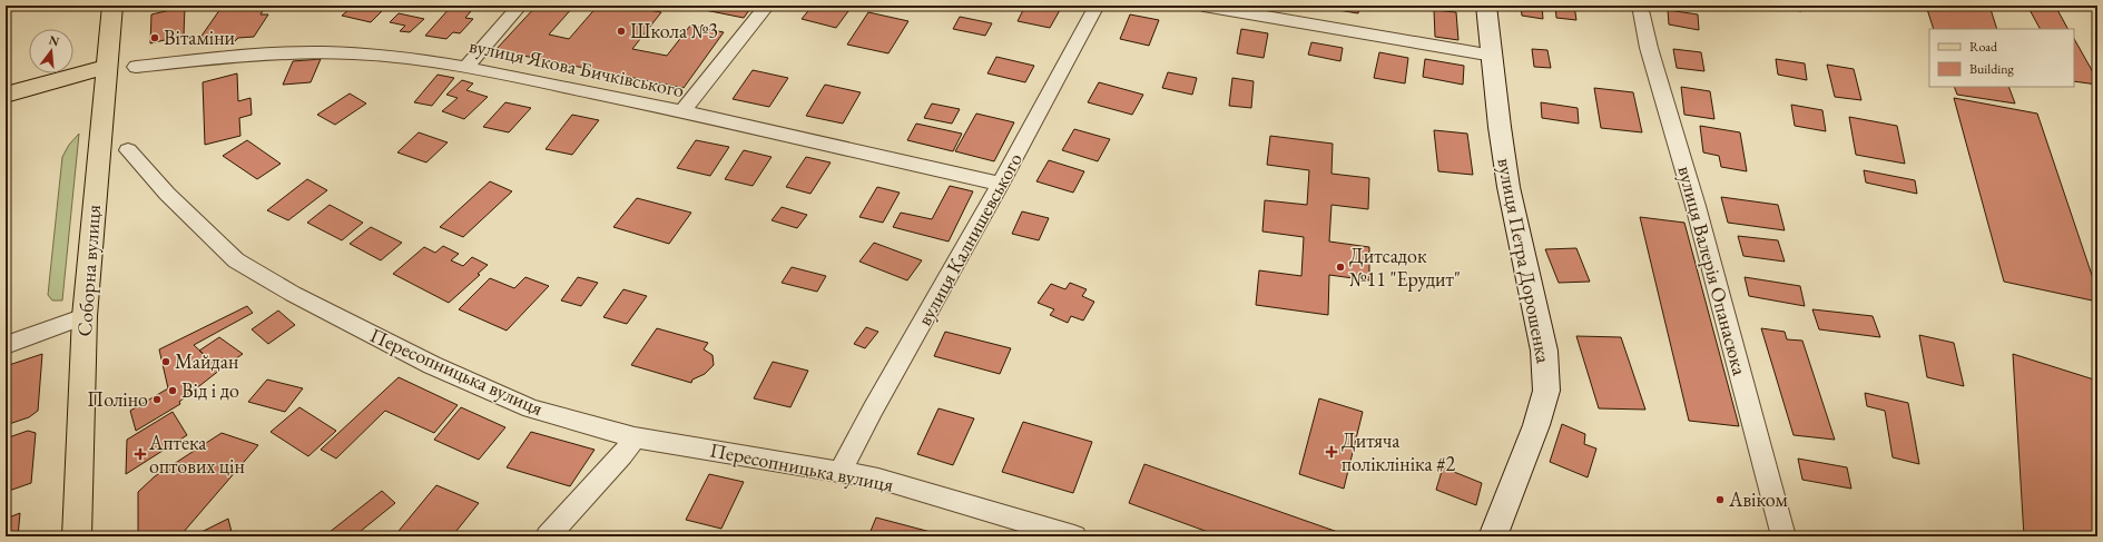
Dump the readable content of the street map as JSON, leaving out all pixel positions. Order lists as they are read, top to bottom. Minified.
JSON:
{"streets":{"main road":["Соборна вулиця"],"street":["вулиця Якова Бичківського","вулиця Калнишевського","вулиця Петра Дорошенка","вулиця Валерія Опанасюка","Пересопницька вулиця"]},"crossings":[["вулиця Якова Бичківського","вулиця Калнишевського"],["вулиця Калнишевського","Пересопницька вулиця"]],"places":{"other":["Школа №3","Вітаміни","Дитсадок №11 \"Ерудит\"","Майдан","Від і до","Поліно","Авіком"],"health":["Дитяча поліклініка #2","Аптека оптових цін"]},"legend":["Road","Building"],"north":"top"}
